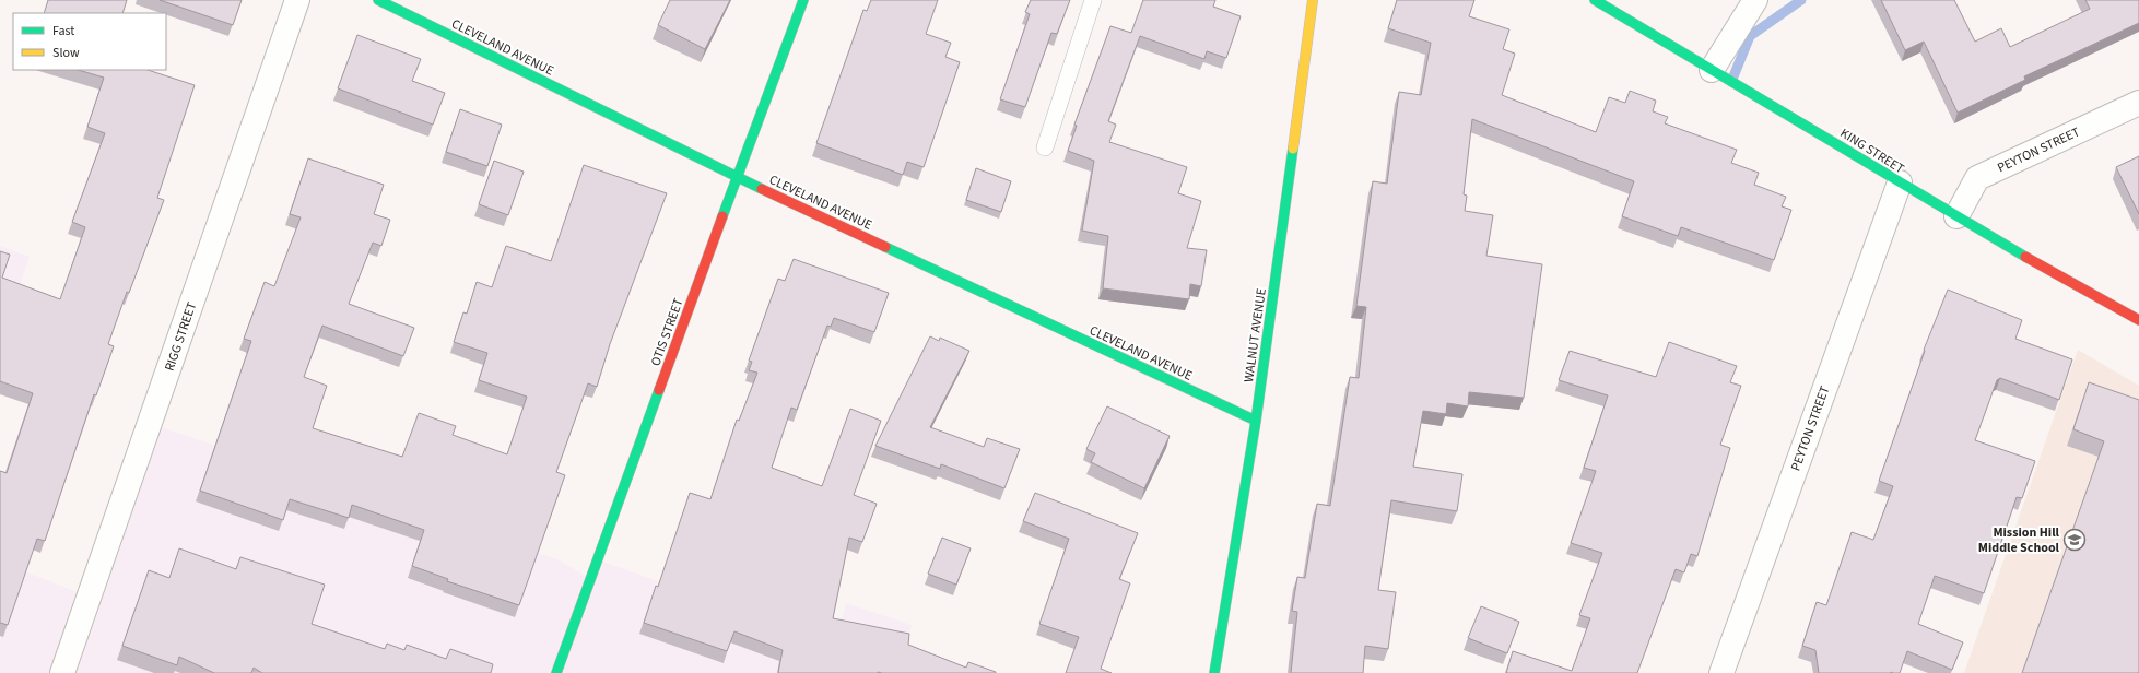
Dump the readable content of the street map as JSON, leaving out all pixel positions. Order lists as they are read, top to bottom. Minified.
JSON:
{"streets":{"street":["CLEVELAND AVENUE","PEYTON STREET","KING STREET","OTIS STREET","WALNUT AVENUE","RIGG STREET"]},"crossings":[["CLEVELAND AVENUE","OTIS STREET"],["CLEVELAND AVENUE","WALNUT AVENUE"],["PEYTON STREET","KING STREET"]],"places":{"school or university":["Mission Hill Middle School"]},"legend":["Fast","Slow"]}
